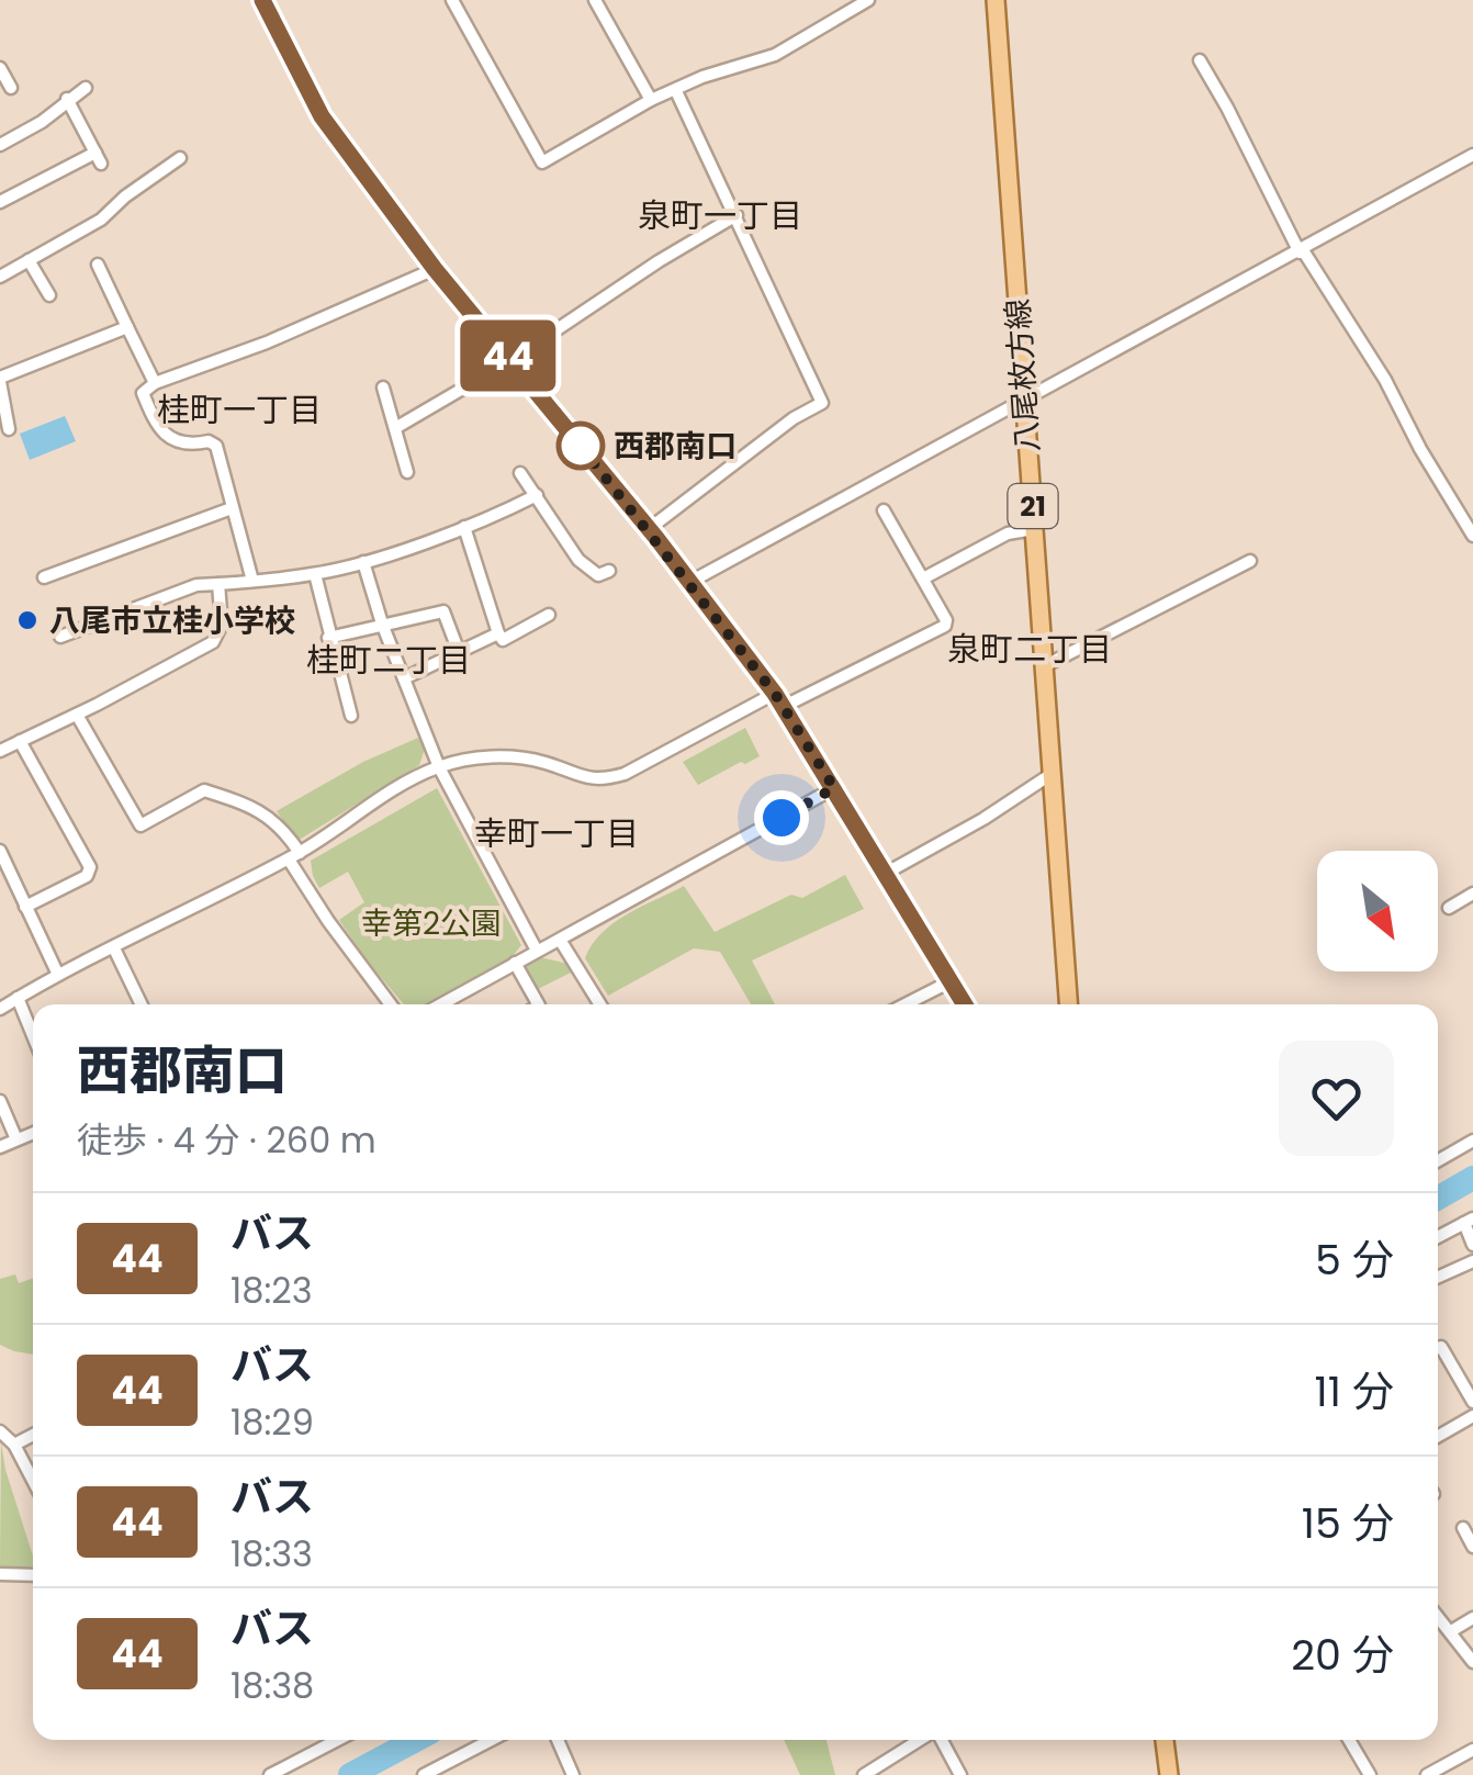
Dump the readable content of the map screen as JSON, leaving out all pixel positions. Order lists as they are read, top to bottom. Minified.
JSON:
{"streets":{"main road":["八尾枚方線","21"]},"districts":["泉町一丁目","桂町一丁目","泉町二丁目","桂町二丁目","幸町一丁目"],"parks":["幸第2公園"],"places":["西郡南口","八尾市立桂小学校"],"lines":["bus line 44"],"north":"bottom right","page":{"on_map":"44","heading":["西郡南口","徒歩 · 4 分 · 260 m"],"list":[{"mark":"44","name":"バス","note":"18:23","value":"5 分"},{"mark":"44","name":"バス","note":"18:29","value":"11 分"},{"mark":"44","name":"バス","note":"18:33","value":"15 分"},{"mark":"44","name":"バス","note":"18:38","value":"20 分"}]}}
